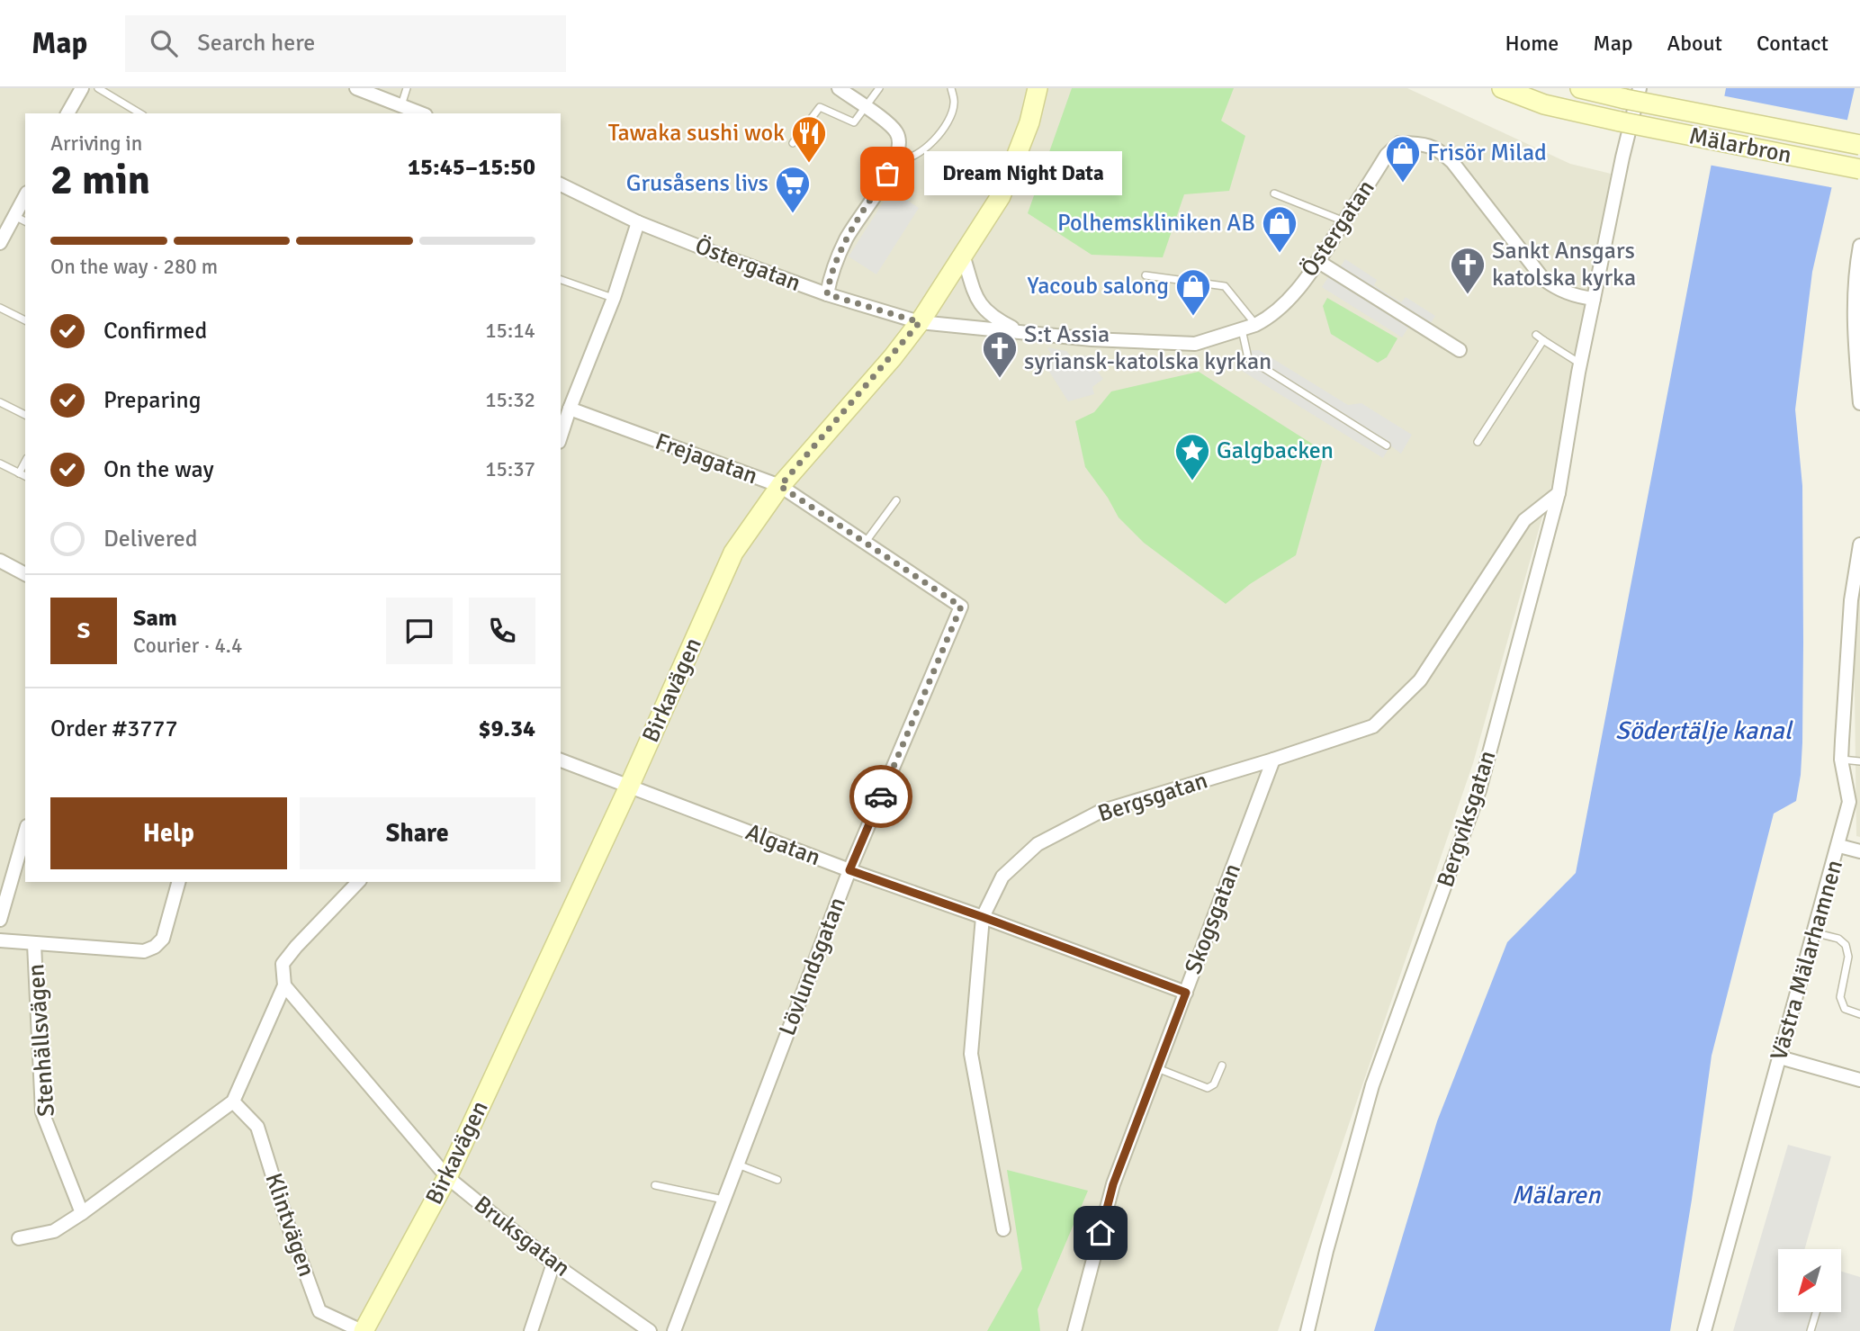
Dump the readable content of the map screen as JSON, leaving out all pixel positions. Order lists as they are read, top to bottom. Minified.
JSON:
{"streets":{"street":["Mälarbron","Östergatan","Frejagatan","Birkavägen","Bergsgatan","Bergviksgatan","Algatan","Skogsgatan","Västra Mälarhamnen","Lövlundsgatan","Stenhällsvägen","Klintvägen","Bruksgatan"]},"crossings":[["Mälarbron","Bergviksgatan"],["Östergatan","Birkavägen"],["Östergatan","Bergviksgatan"],["Frejagatan","Birkavägen"],["Frejagatan","Lövlundsgatan"],["Birkavägen","Algatan"],["Birkavägen","Klintvägen"],["Birkavägen","Bruksgatan"],["Bergsgatan","Bergviksgatan"],["Bergsgatan","Algatan"],["Bergsgatan","Skogsgatan"],["Algatan","Skogsgatan"],["Algatan","Lövlundsgatan"]],"water":["Södertälje kanal","Mälaren"],"places":{"restaurant":["Tawaka sushi wok"],"other":["Dream Night Data"],"shop":["Frisör Milad","Polhemskliniken AB","Yacoub salong"],"supermarket":["Grusåsens livs"],"church":["Sankt Ansgars katolska kyrka","S:t Assia syriansk-katolska kyrkan"],"place":["Galgbacken"]},"north":"bottom left","page":{"header":"Map","search":"Search here","nav":["Home","Map","About","Contact"],"heading":["2 min","Arriving in","15:45–15:50"],"panel":["Sam","Courier · 4.4","Order #3777","$9.34"],"bubble":"Dream Night Data","bar":"On the way · 280 m","list":[["Confirmed","15:14"],["Preparing","15:32"],["On the way","15:37"],"Delivered"],"round":"S","buttons":["Help","Share"]}}
